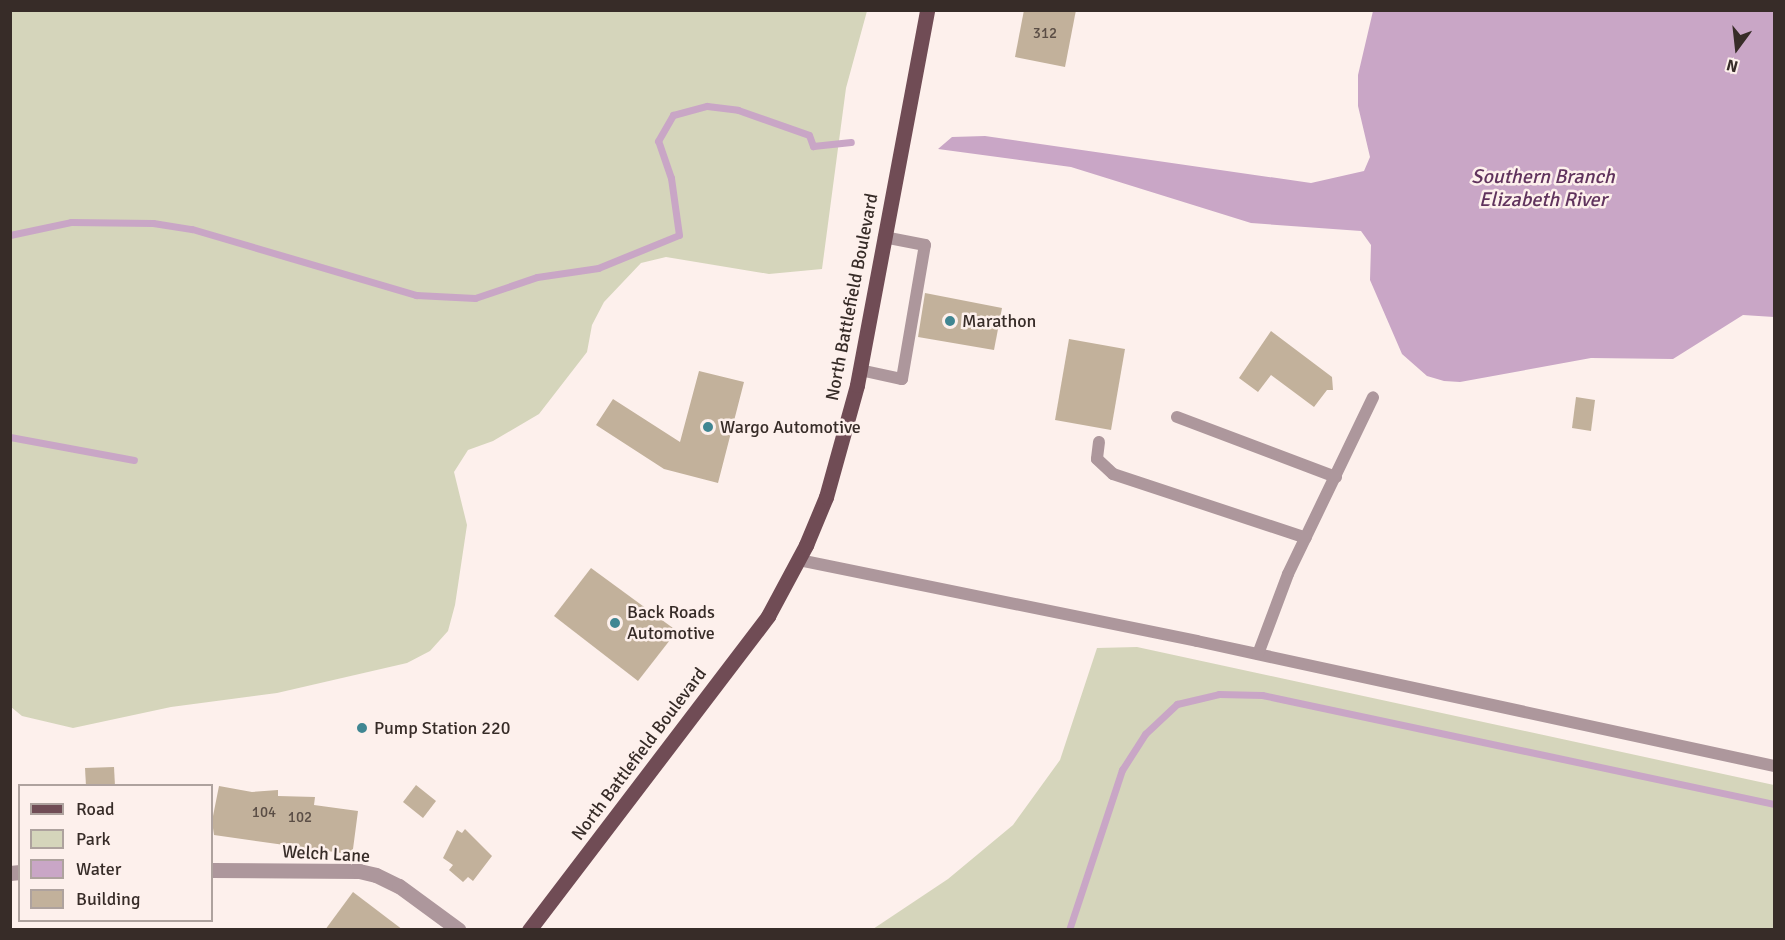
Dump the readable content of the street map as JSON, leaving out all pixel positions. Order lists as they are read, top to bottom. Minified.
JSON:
{"streets":{"main road":["North Battlefield Boulevard"],"street":["Welch Lane"]},"water":["Southern Branch Elizabeth River"],"places":["Marathon","Wargo Automotive","Back Roads Automotive","Pump Station 220"],"house_numbers":["312","104","102"],"legend":["Road","Park","Water","Building"],"north":"bottom"}
